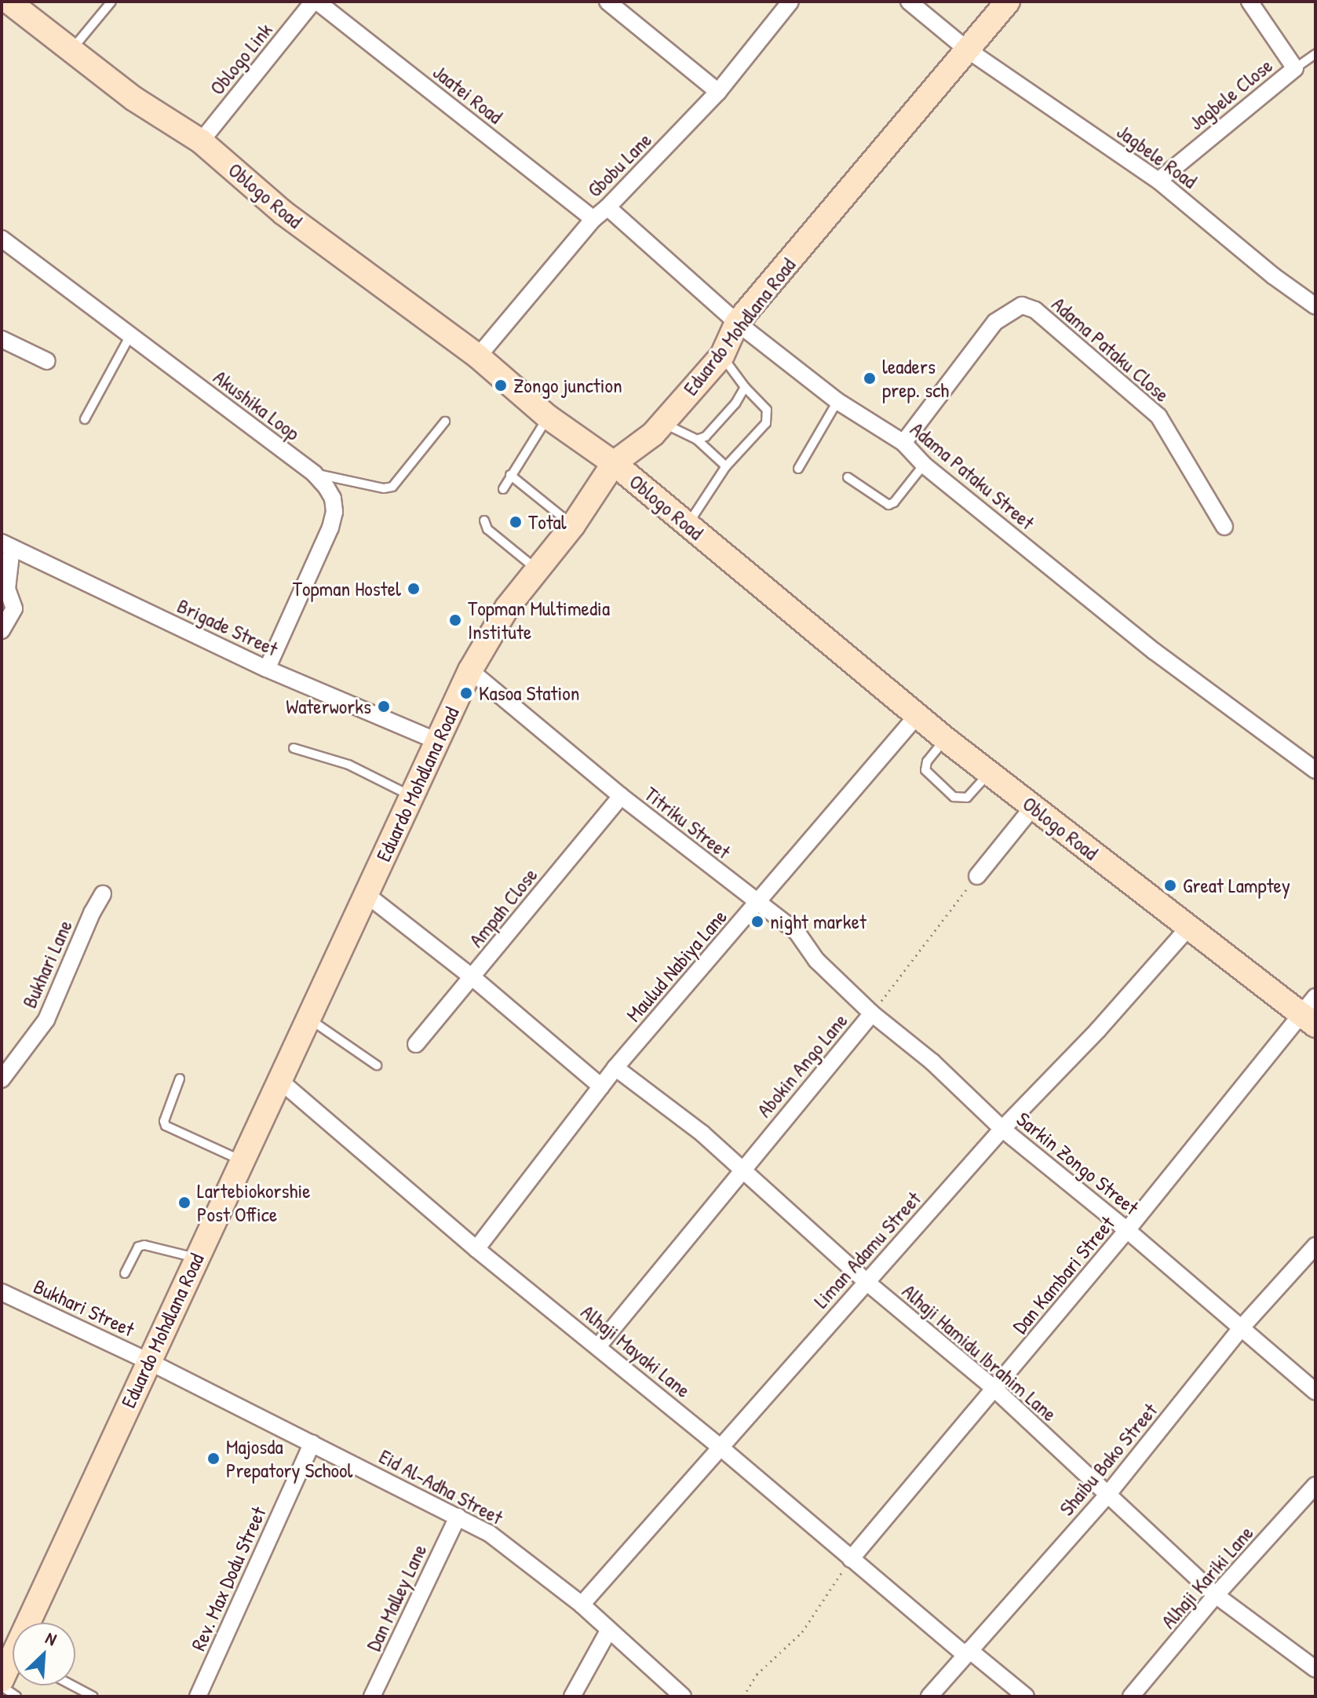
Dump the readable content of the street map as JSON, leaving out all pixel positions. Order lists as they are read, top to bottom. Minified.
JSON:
{"streets":{"main road":["Oblogo Road","Eduardo Mohdlana Road"],"street":["Oblogo Link","Jaatei Road","Jagbele Close","Jagbele Road","Gbobu Lane","Adama Pataku Close","Akushika Loop","Adama Pataku Street","Brigade Street","Titriku Street","Ampah Close","Bukhari Lane","Maulud Nabiya Lane","Abokin Ango Lane","Sarkin Zongo Street","Liman Adamu Street","Dan Kambari Street","Bukhari Street","Alhaji Mayaki Lane","Alhaji Hamidu Ibrahim Lane","Shaibu Bako Street","Eid Al-Adha Street","Alhaji Kariki Lane","Rev. Max Dodu Street","Dan Malley Lane"]},"crossings":[["Oblogo Link","Jaatei Road"],["Oblogo Link","Oblogo Road"],["Jaatei Road","Gbobu Lane"],["Jagbele Close","Jagbele Road"],["Jagbele Road","Eduardo Mohdlana Road"],["Gbobu Lane","Oblogo Road"],["Gbobu Lane","Adama Pataku Street"],["Oblogo Road","Eduardo Mohdlana Road"],["Oblogo Road","Maulud Nabiya Lane"],["Oblogo Road","Liman Adamu Street"],["Oblogo Road","Dan Kambari Street"],["Eduardo Mohdlana Road","Adama Pataku Street"],["Eduardo Mohdlana Road","Brigade Street"],["Eduardo Mohdlana Road","Titriku Street"],["Eduardo Mohdlana Road","Bukhari Street"],["Eduardo Mohdlana Road","Alhaji Mayaki Lane"],["Eduardo Mohdlana Road","Eid Al-Adha Street"],["Adama Pataku Close","Adama Pataku Street"],["Akushika Loop","Brigade Street"],["Titriku Street","Ampah Close"],["Titriku Street","Maulud Nabiya Lane"],["Titriku Street","Abokin Ango Lane"],["Titriku Street","Sarkin Zongo Street"],["Maulud Nabiya Lane","Alhaji Mayaki Lane"],["Maulud Nabiya Lane","Alhaji Hamidu Ibrahim Lane"],["Abokin Ango Lane","Sarkin Zongo Street"],["Abokin Ango Lane","Alhaji Mayaki Lane"],["Abokin Ango Lane","Alhaji Hamidu Ibrahim Lane"],["Sarkin Zongo Street","Liman Adamu Street"],["Sarkin Zongo Street","Dan Kambari Street"],["Sarkin Zongo Street","Shaibu Bako Street"],["Liman Adamu Street","Alhaji Mayaki Lane"],["Liman Adamu Street","Alhaji Hamidu Ibrahim Lane"],["Liman Adamu Street","Eid Al-Adha Street"],["Dan Kambari Street","Alhaji Mayaki Lane"],["Dan Kambari Street","Alhaji Hamidu Ibrahim Lane"],["Bukhari Street","Eid Al-Adha Street"],["Alhaji Mayaki Lane","Shaibu Bako Street"],["Alhaji Hamidu Ibrahim Lane","Shaibu Bako Street"],["Alhaji Hamidu Ibrahim Lane","Alhaji Kariki Lane"],["Eid Al-Adha Street","Rev. Max Dodu Street"],["Eid Al-Adha Street","Dan Malley Lane"]],"places":["leaders prep. sch","Zongo junction","Total","Topman Hostel","Topman Multimedia Institute","Kasoa Station","Waterworks","Great Lamptey","night market","Lartebiokorshie Post Office","Majosda Prepatory School"],"north":"top right"}
